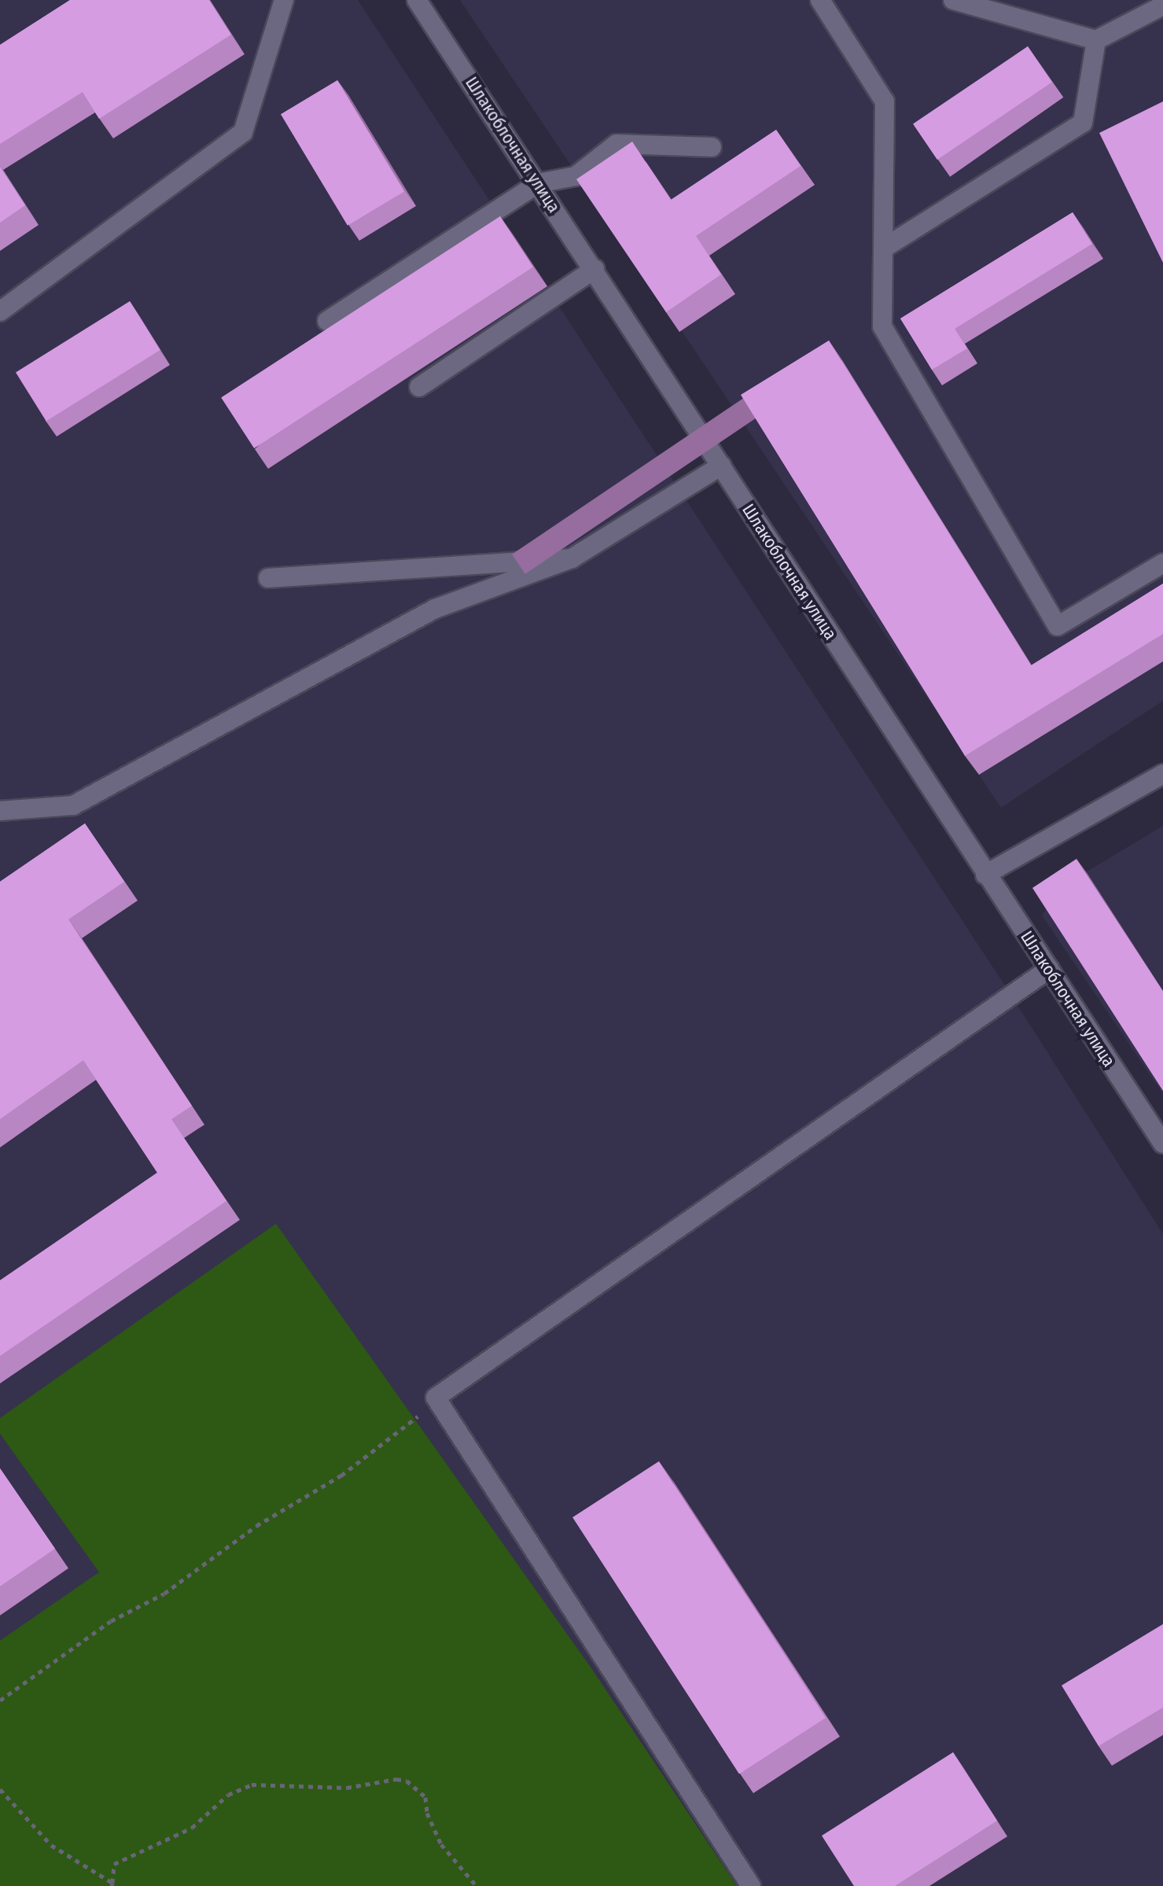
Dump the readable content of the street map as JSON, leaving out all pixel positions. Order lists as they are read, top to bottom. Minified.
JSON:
{"streets":{"street":["Шлакоблочная улица"]}}
